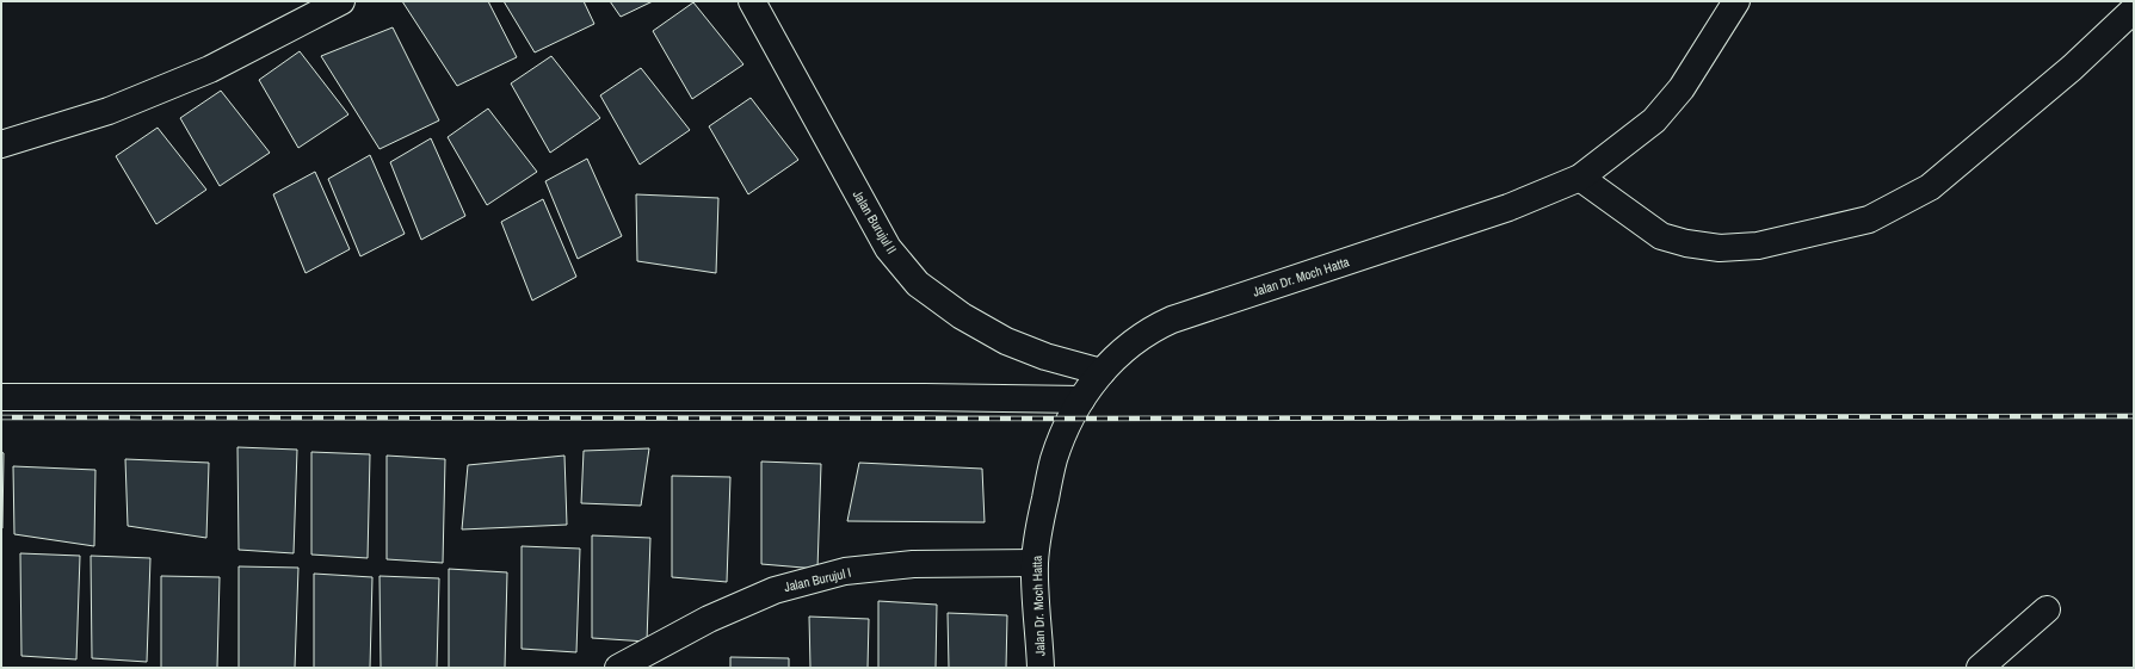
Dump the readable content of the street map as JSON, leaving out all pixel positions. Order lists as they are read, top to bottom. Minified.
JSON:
{"streets":{"main road":["Jalan Burujul II","Jalan Dr. Moch Hatta","Jalan Burujul I"]},"crossings":[["Jalan Burujul II","Jalan Dr. Moch Hatta"],["Jalan Dr. Moch Hatta","Jalan Burujul I"]]}
